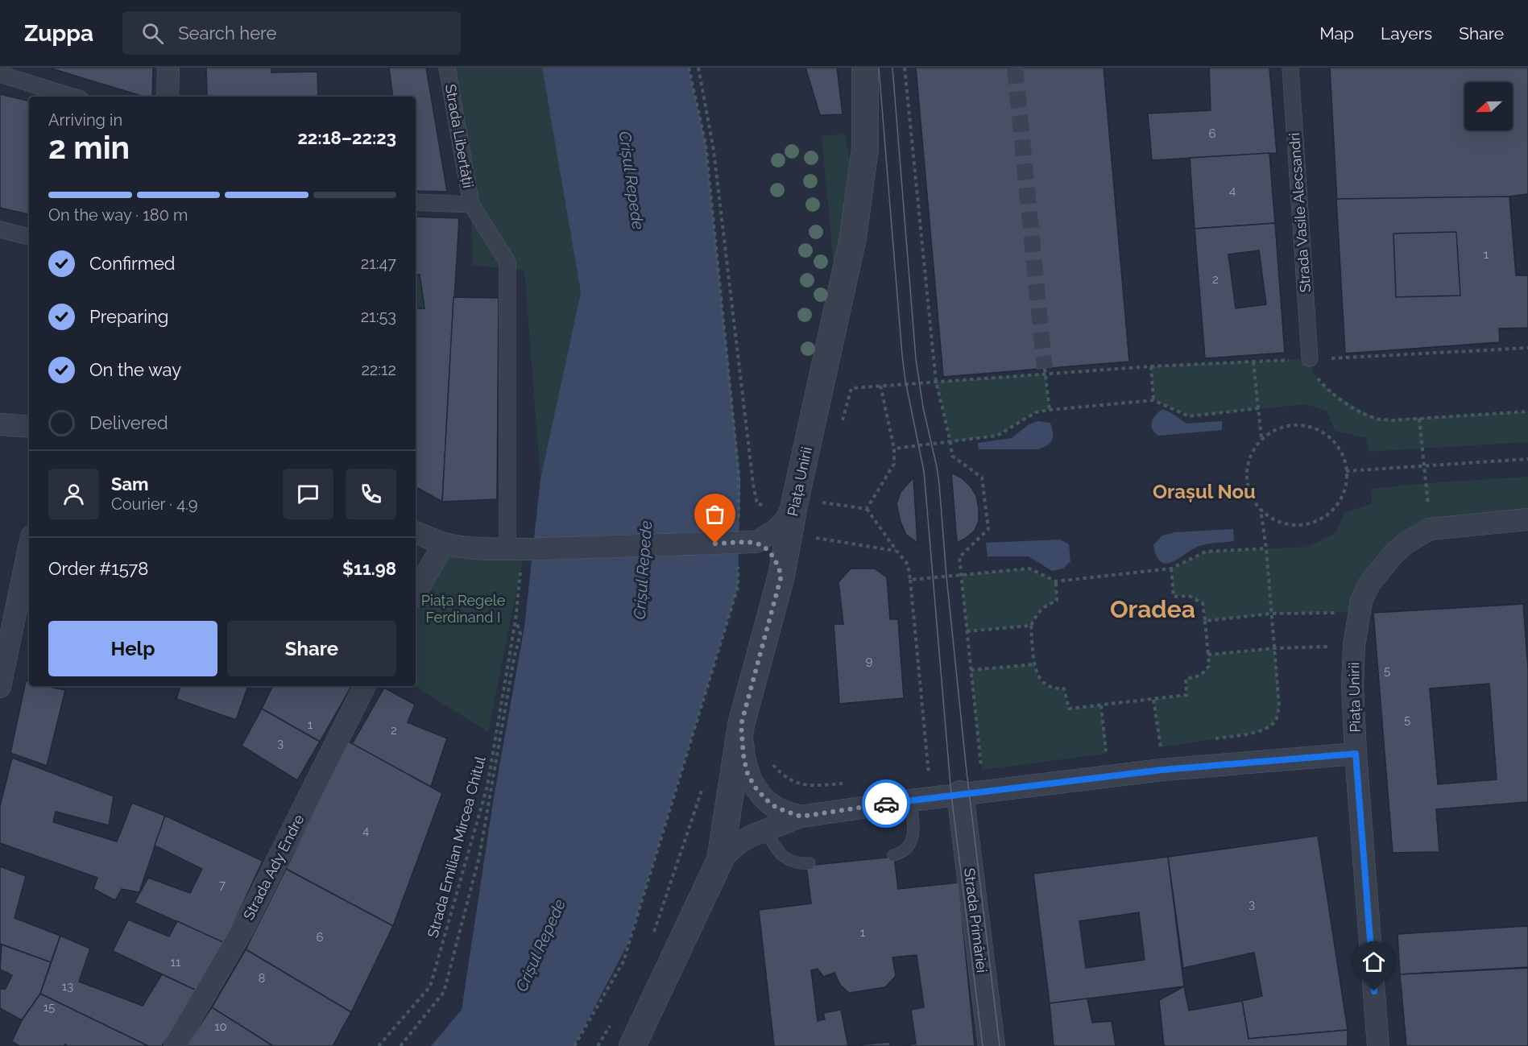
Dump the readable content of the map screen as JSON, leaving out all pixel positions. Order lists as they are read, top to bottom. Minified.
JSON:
{"streets":{"street":["Strada Libertății","Strada Vasile Alecsandri","Piața Unirii","Strada Ady Endre","Strada Primăriei"],"path":["Strada Emilian Mircea Chitul"]},"crossings":[["Piața Unirii","Strada Primăriei"]],"districts":["Orașul Nou","Oradea"],"water":["Crișul Repede"],"parks":["Piața Regele Ferdinand I"],"house_numbers":["6","4","1","2","9","5","5","1","2","3","4","7","3","1","6","11","8","13","15","10"],"north":"left","page":{"header":"Zuppa","search":"Search here","nav":["Map","Layers","Share"],"heading":["2 min","Arriving in","22:18–22:23"],"panel":["Sam","Courier · 4.9","Order #1578","$11.98"],"bar":"On the way · 180 m","list":[["Confirmed","21:47"],["Preparing","21:53"],["On the way","22:12"],"Delivered"],"buttons":["Help","Share"]}}
